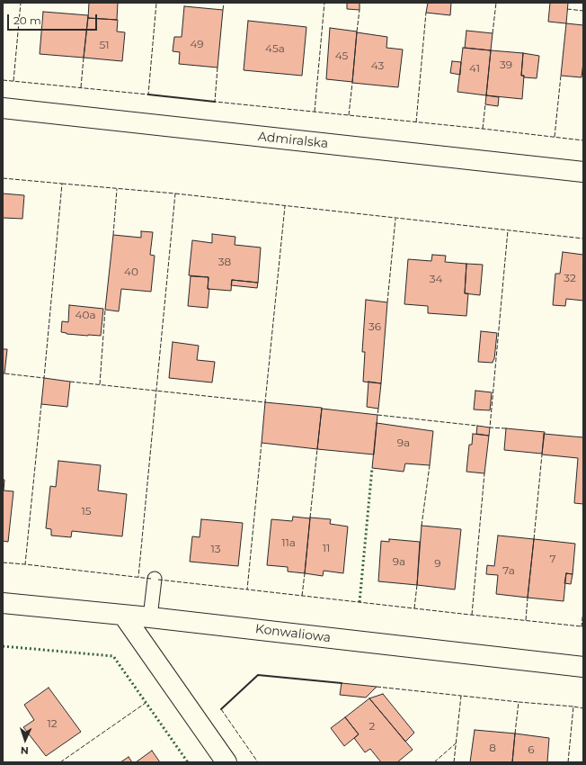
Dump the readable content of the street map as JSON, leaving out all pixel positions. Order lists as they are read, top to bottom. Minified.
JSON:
{"streets":{"street":["Admiralska","Konwaliowa"]},"house_numbers":["49","51","45a","45","39","43","41","38","40","32","34","40a","36","9a","15","11a","11","13","7","9a","9","7a","12","2","8","6"],"scale_bar":"20 m","north":"bottom"}
